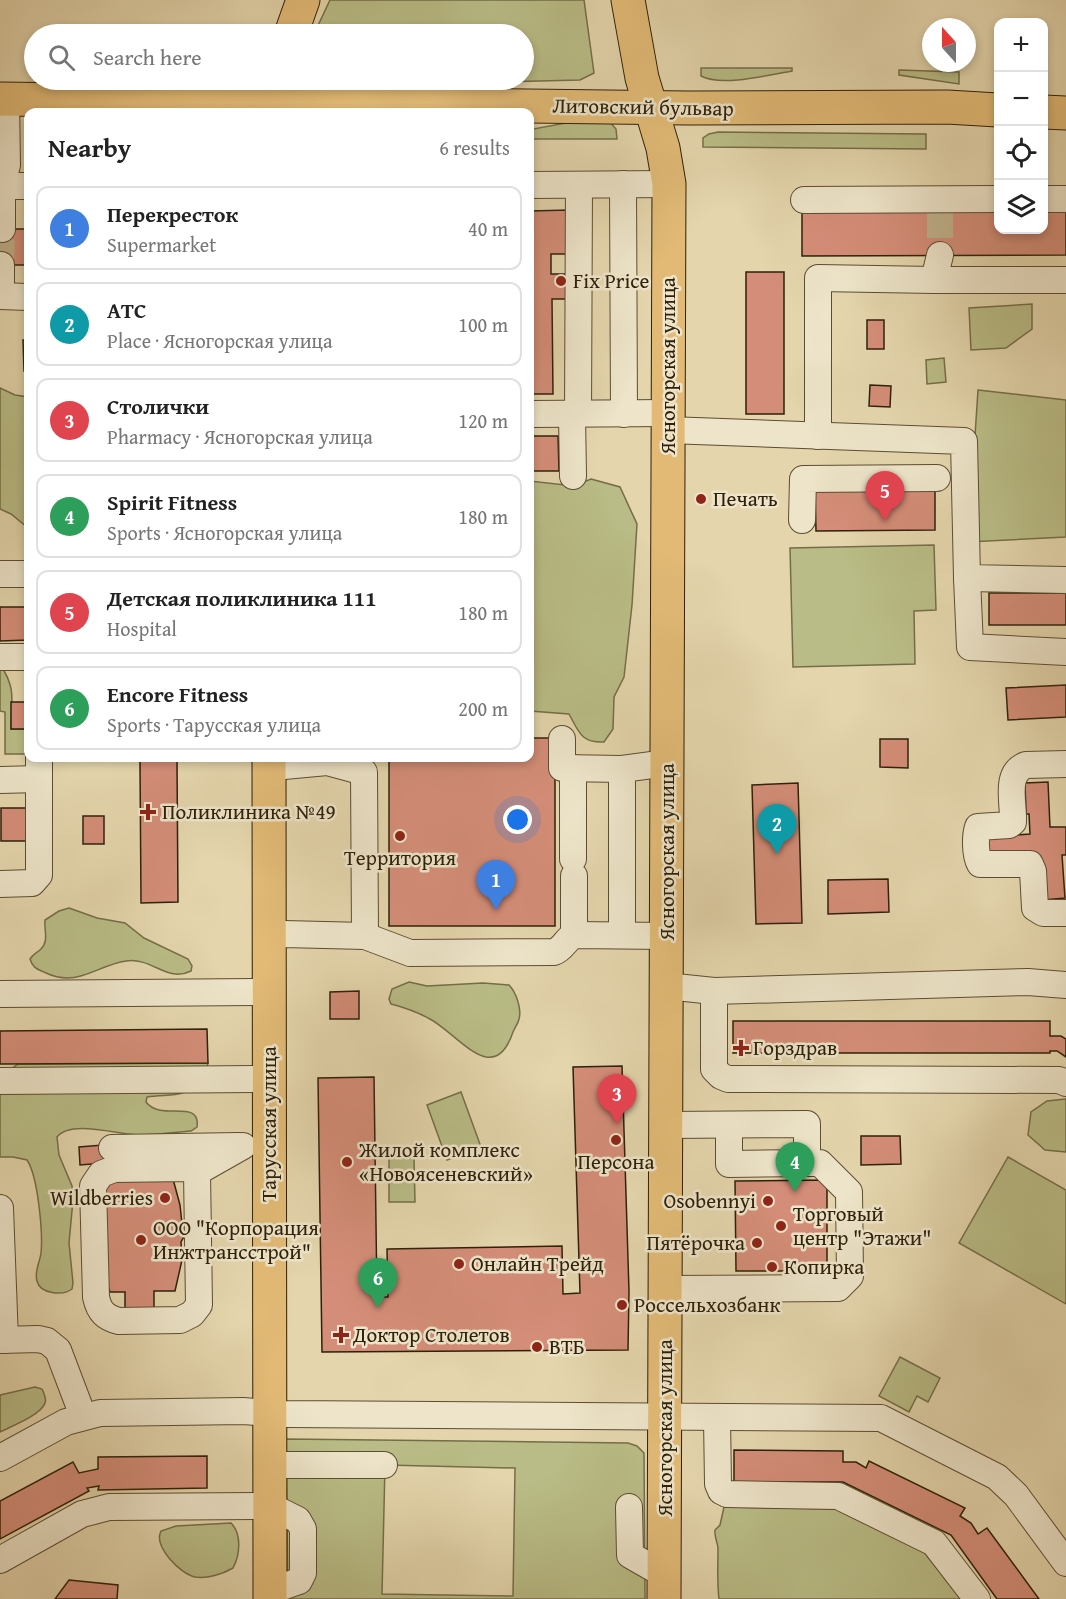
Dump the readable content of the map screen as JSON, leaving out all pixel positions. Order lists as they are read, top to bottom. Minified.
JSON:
{"streets":{"main road":["Литовский бульвар","Ясногорская улица","Тарусская улица"]},"crossings":[["Литовский бульвар","Ясногорская улица"]],"places":{"other":["Fix Price","Печать","Территория","Персона","Жилой комплекс «Новоясеневский»","Wildberries","Osobennyi","Торговый центр \"Этажи\"","ООО \"Корпорация Инжтрансстрой\"","Пятёрочка","Онлайн Трейд","Копирка","Россельхозбанк","ВТБ"],"health":["Поликлиника №49","Горздрав","Доктор Столетов"]},"north":"top","page":{"map_buttons":["+","−"],"search":"Search here","heading":["Nearby","6 results"],"list":[{"mark":"1","name":"Перекресток","note":"Supermarket","value":"40 m"},{"mark":"2","name":"АТС","note":"Place · Ясногорская улица","value":"100 m"},{"mark":"3","name":"Столички","note":"Pharmacy · Ясногорская улица","value":"120 m"},{"mark":"4","name":"Spirit Fitness","note":"Sports · Ясногорская улица","value":"180 m"},{"mark":"5","name":"Детская поликлиника 111","note":"Hospital","value":"180 m"},{"mark":"6","name":"Encore Fitness","note":"Sports · Тарусская улица","value":"200 m"}],"pins":["5","2","1","3","4","6"]}}
